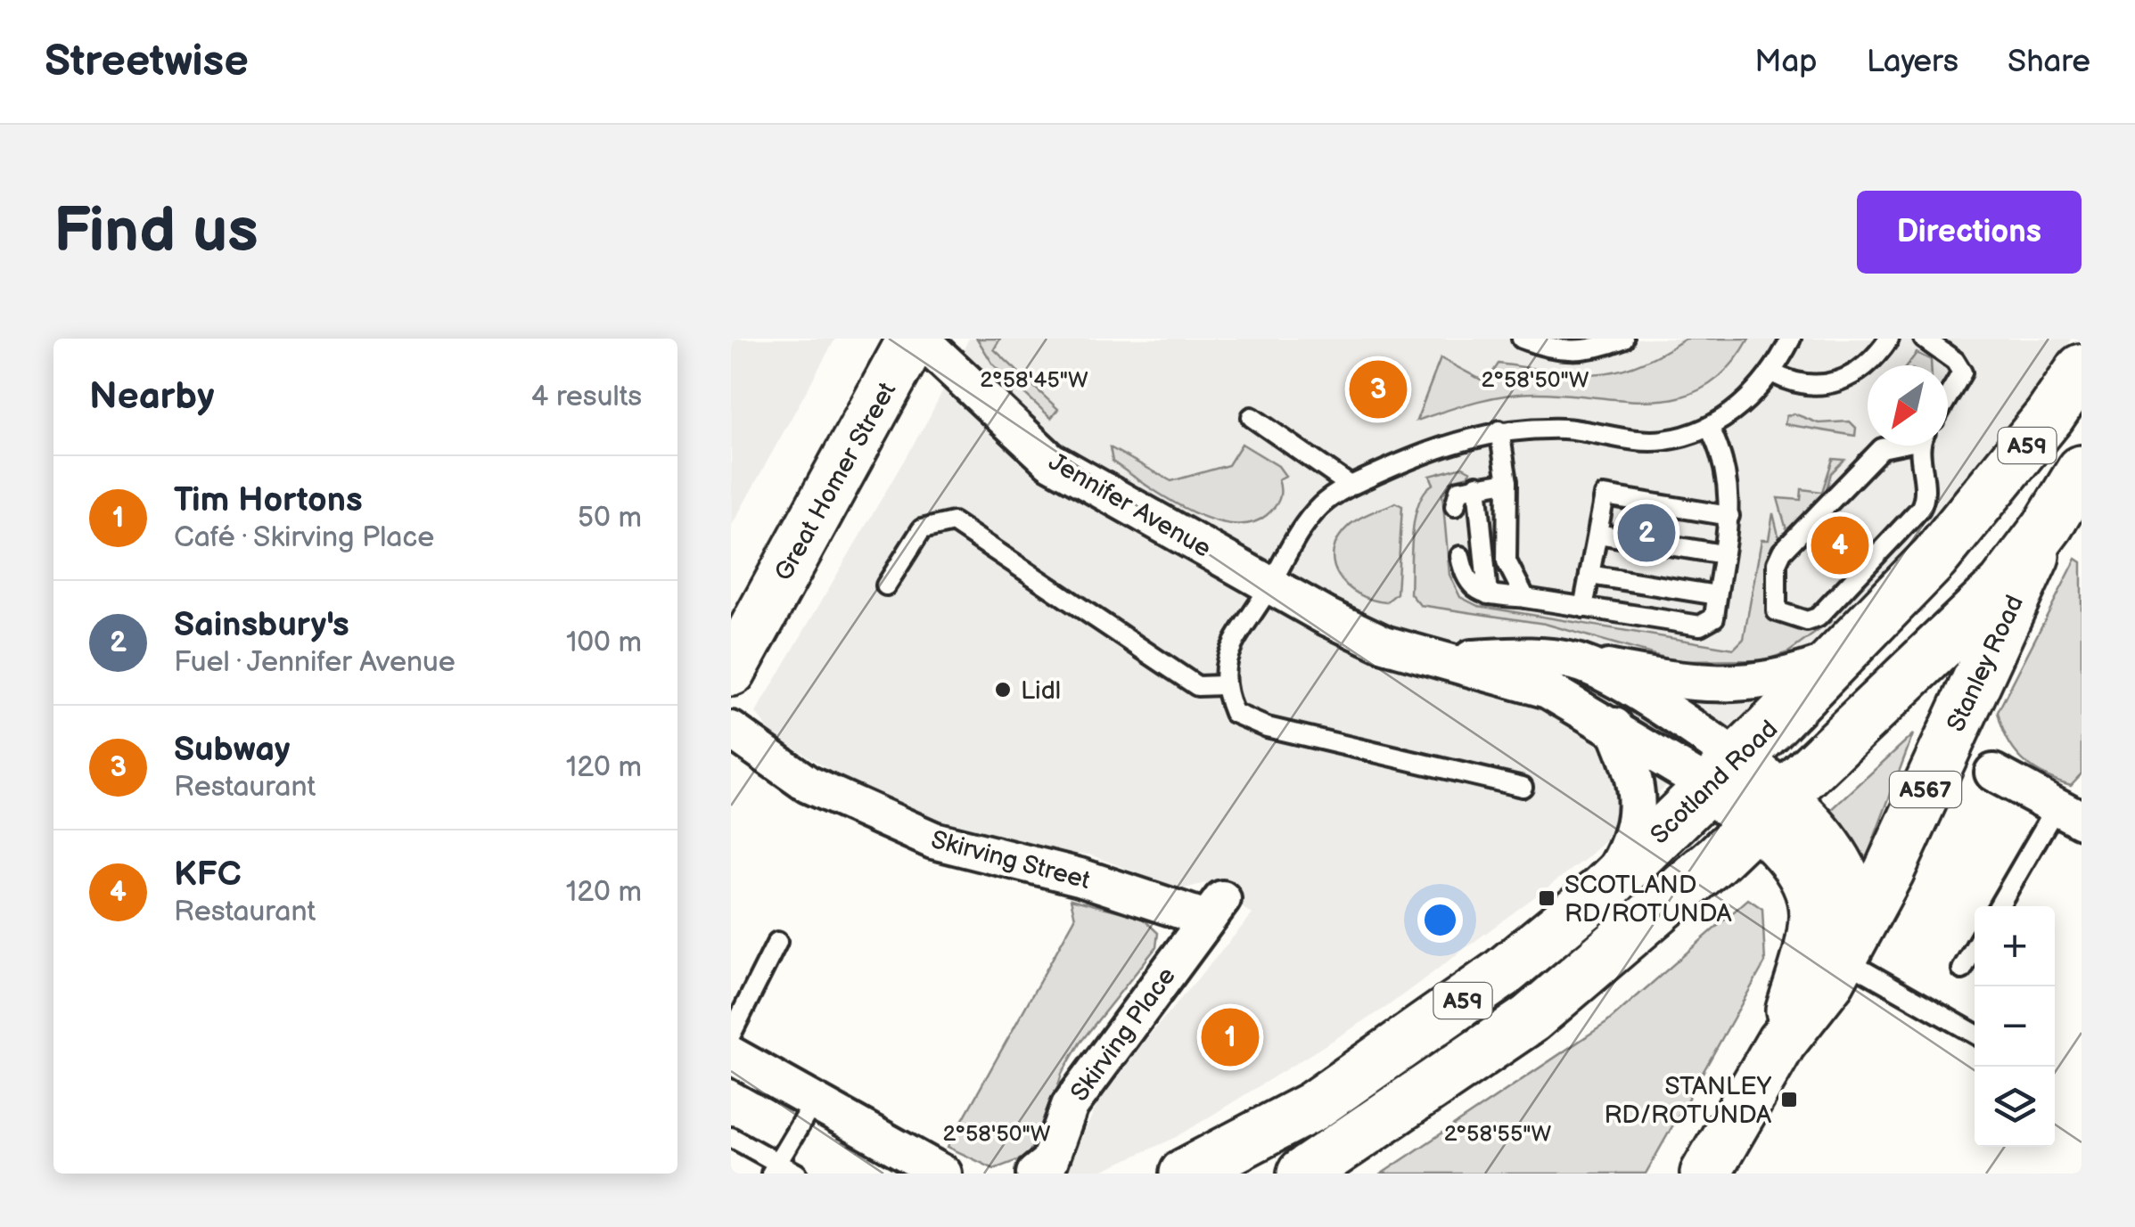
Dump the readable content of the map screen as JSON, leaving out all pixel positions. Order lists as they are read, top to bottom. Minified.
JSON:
{"streets":{"main road":["A59","Great Homer Street","Stanley Road","Scotland Road","A567"],"street":["Jennifer Avenue","Skirving Street","Skirving Place"]},"crossings":[["A59","Stanley Road"],["Jennifer Avenue","Scotland Road"],["Skirving Street","Skirving Place"]],"places":{"other":["Lidl"],"transit":["SCOTLAND RD/ROTUNDA","STANLEY RD/ROTUNDA"]},"north":"bottom left","page":{"header":"Streetwise","nav":["Map","Layers","Share"],"buttons":"Directions","title":"Find us","heading":["Nearby","4 results"],"pins":["3","2","4","1"],"list":[{"mark":"1","name":"Tim Hortons","note":"Café · Skirving Place","value":"50 m"},{"mark":"2","name":"Sainsbury's","note":"Fuel · Jennifer Avenue","value":"100 m"},{"mark":"3","name":"Subway","note":"Restaurant","value":"120 m"},{"mark":"4","name":"KFC","note":"Restaurant","value":"120 m"}],"map_buttons":["+","−"]},"coordinates":["2°58'45\"W","2°58'50\"W","2°58'55\"W"]}
